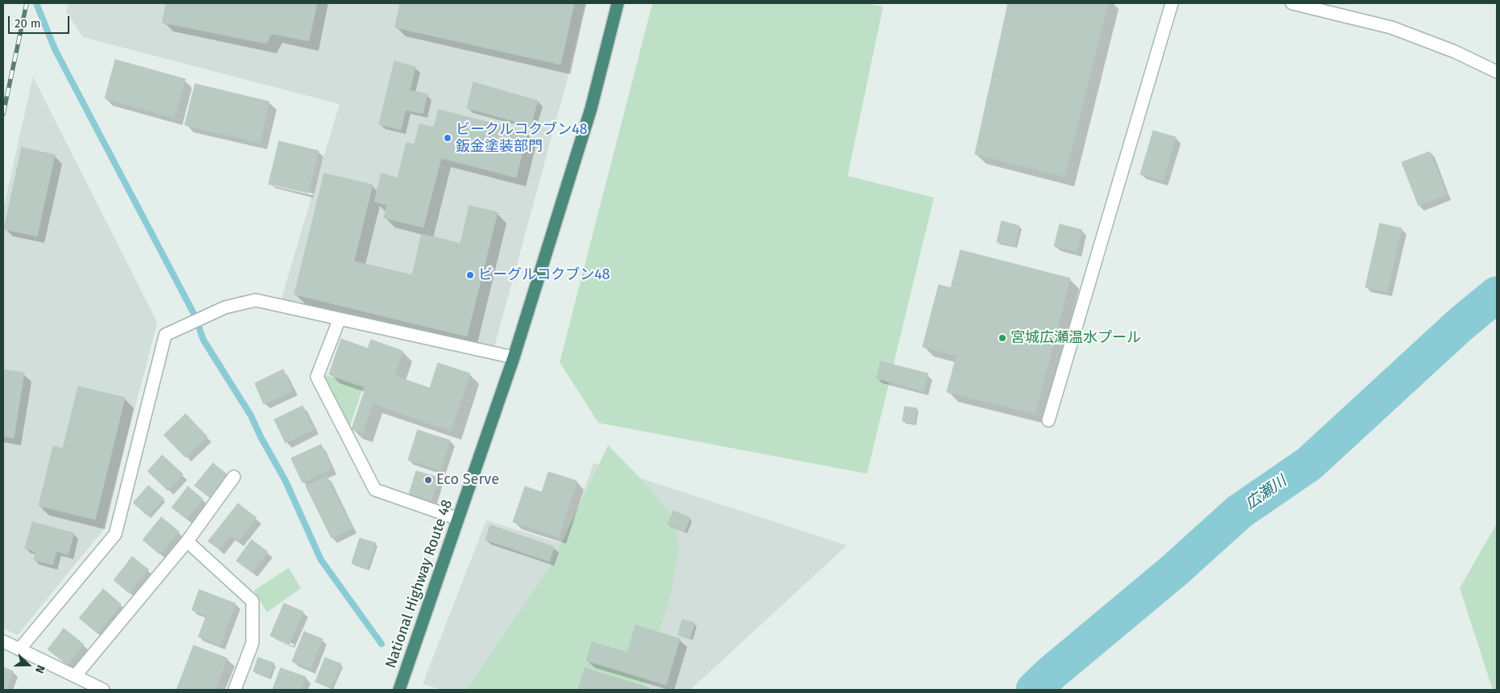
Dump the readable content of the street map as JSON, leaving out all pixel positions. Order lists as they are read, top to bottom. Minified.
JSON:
{"streets":{"highway":["National Highway Route 48"]},"water":["広瀬川"],"places":["ビークルコクブン48 鈑金塗装部門","ビーグルコクブン48","宮城広瀬温水プール","Eco Serve"],"scale_bar":"20 m","north":"right"}
